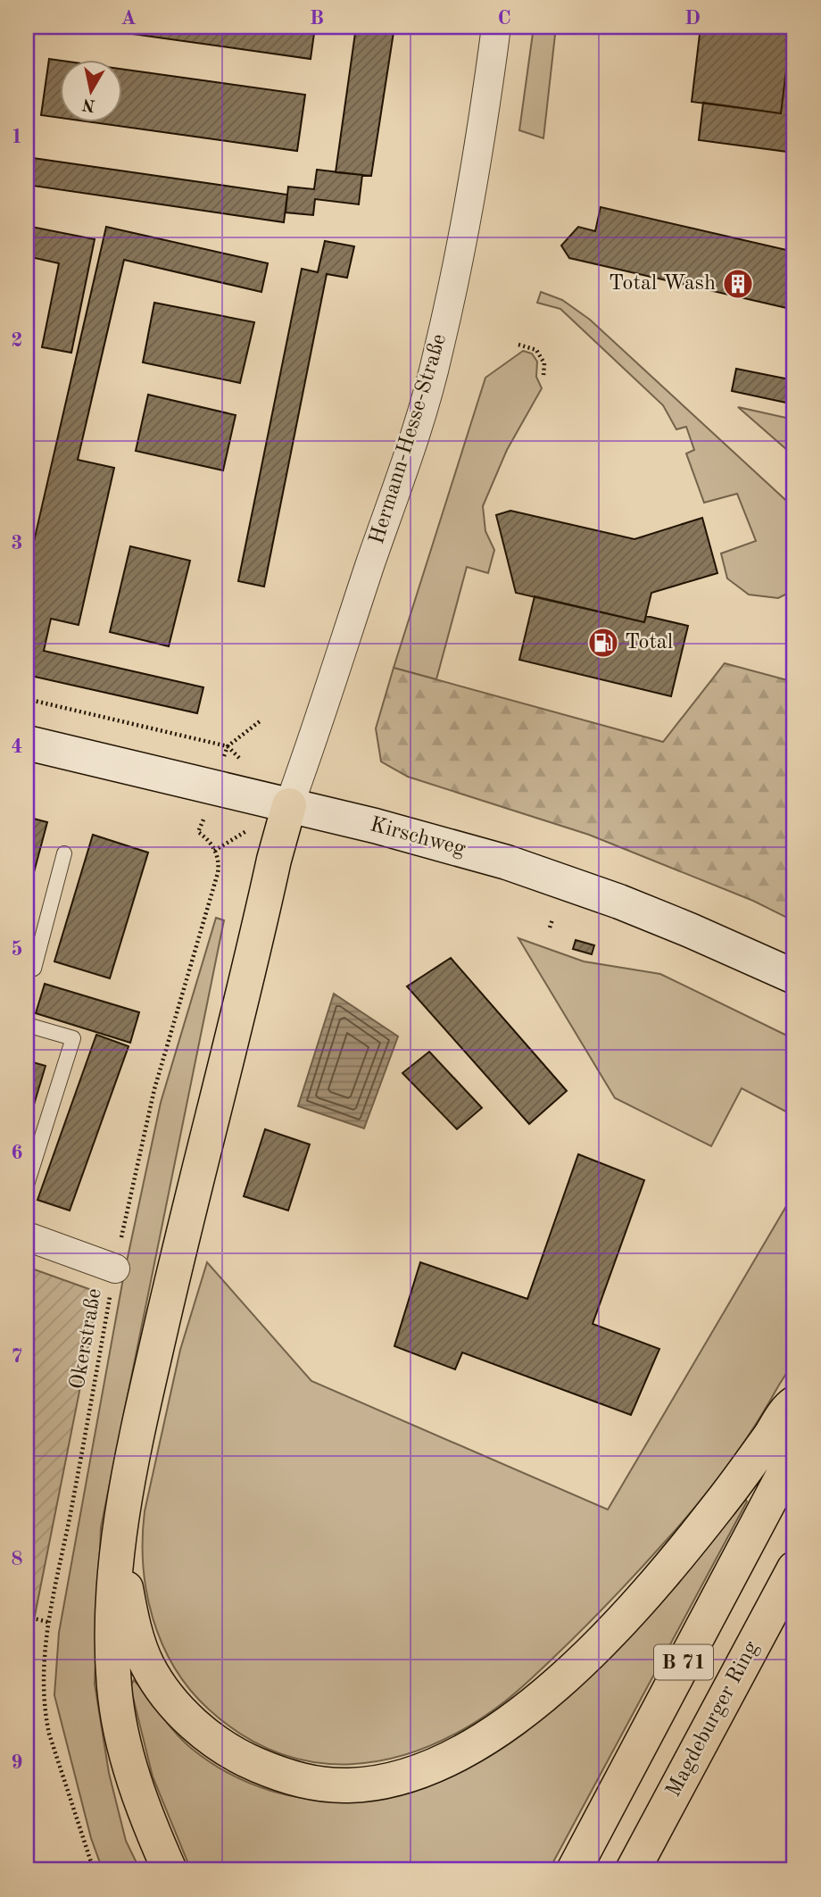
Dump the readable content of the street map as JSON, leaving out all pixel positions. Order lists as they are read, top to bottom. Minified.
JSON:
{"streets":{"highway":["B 71","Magdeburger Ring"],"main road":["Kirschweg"],"street":["Hermann-Hesse-Straße"],"path":["Okerstraße"]},"crossings":[["Hermann-Hesse-Straße","Kirschweg"]],"places":{"building":["Total Wash"],"fuel station":["Total"]},"north":"bottom","grid":{"columns":["A","B","C","D"],"rows":["1","2","3","4","5","6","7","8","9"]}}
